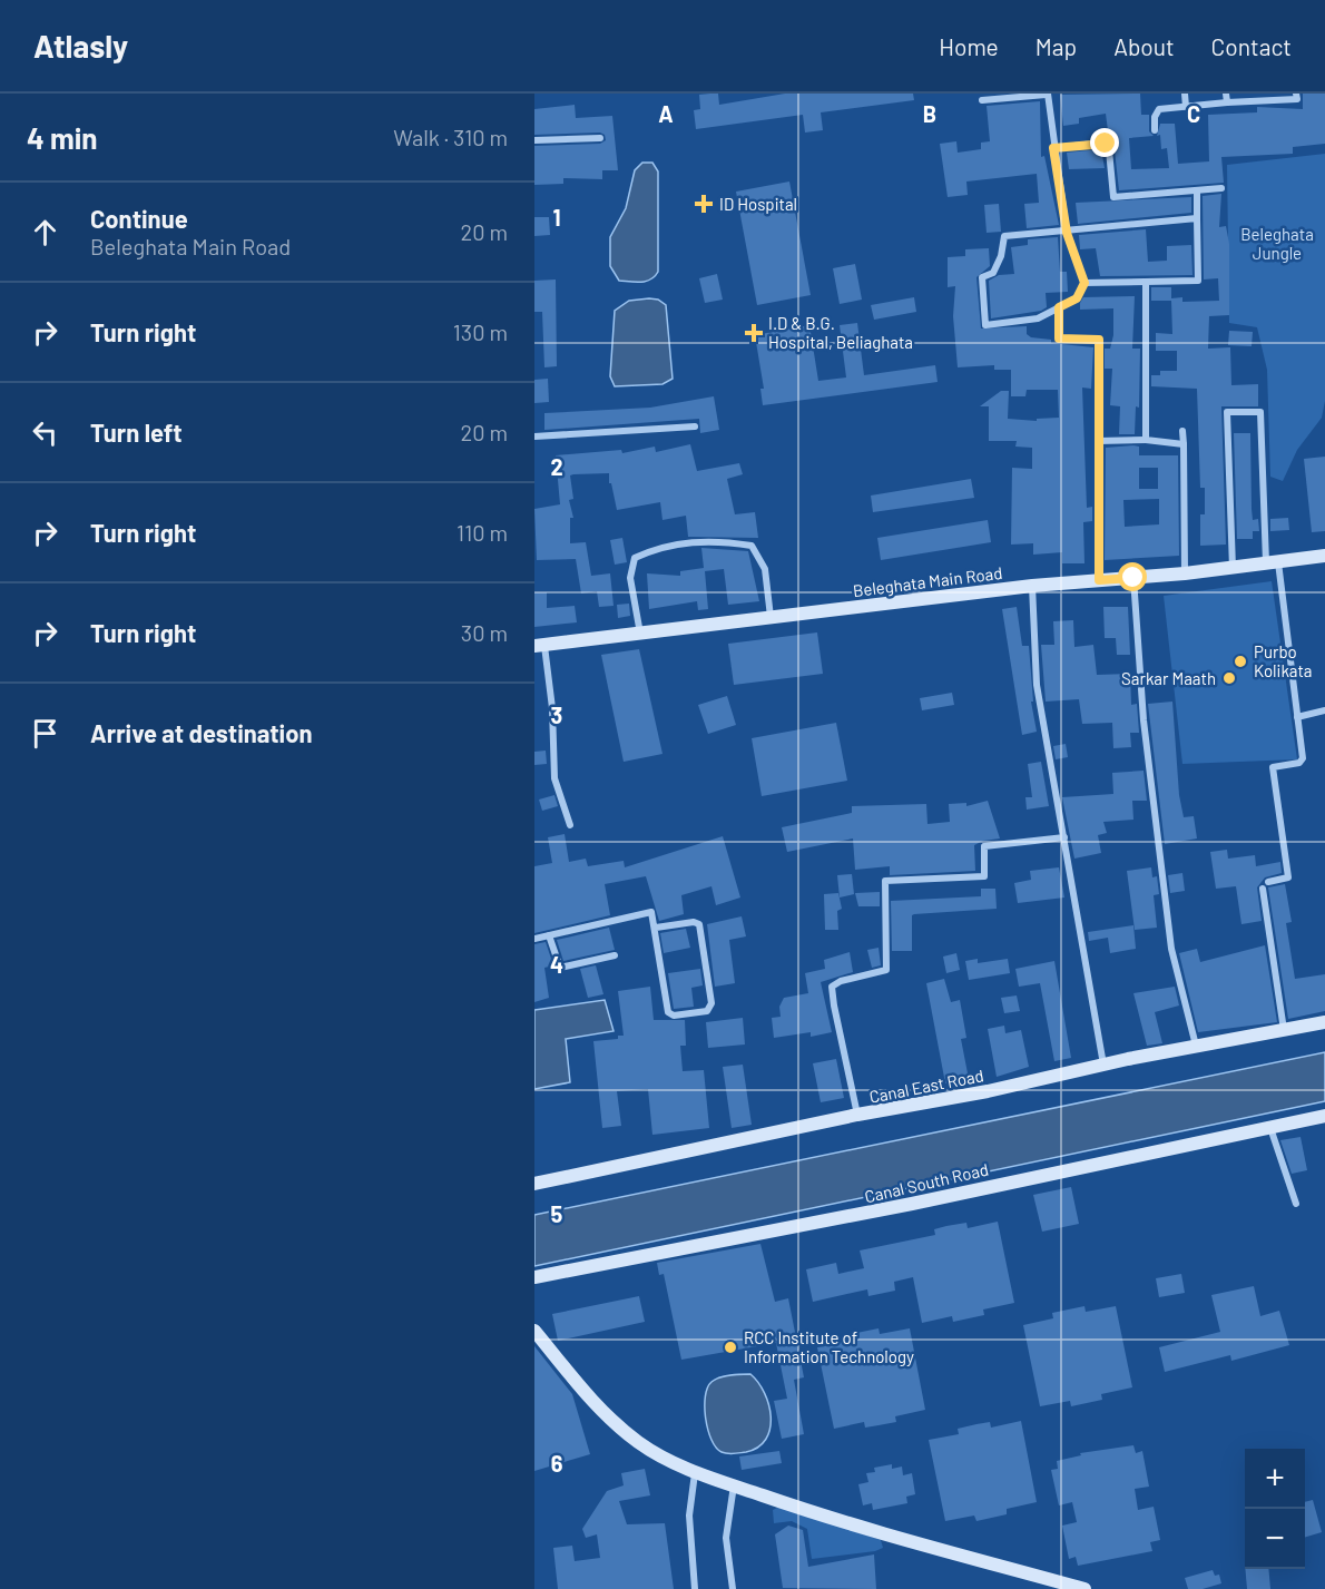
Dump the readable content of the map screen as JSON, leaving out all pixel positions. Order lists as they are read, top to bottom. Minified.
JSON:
{"streets":{"main road":["Beleghata Main Road","Canal East Road","Canal South Road"]},"parks":["Beleghata Jungle"],"places":{"health":["ID Hospital","I.D & B.G. Hospital, Beliaghata"],"other":["Purbo Kolikata","Sarkar Maath","RCC Institute of Information Technology"]},"page":{"header":"Atlasly","nav":["Home","Map","About","Contact"],"heading":["4 min","Walk · 310 m"],"list":[["Continue","Beleghata Main Road","20 m"],["Turn right","130 m"],["Turn left","20 m"],["Turn right","110 m"],["Turn right","30 m"],"Arrive at destination"],"map_buttons":["+","−"]},"grid":{"columns":["A","B","C"],"rows":["1","2","3","4","5","6"]}}
